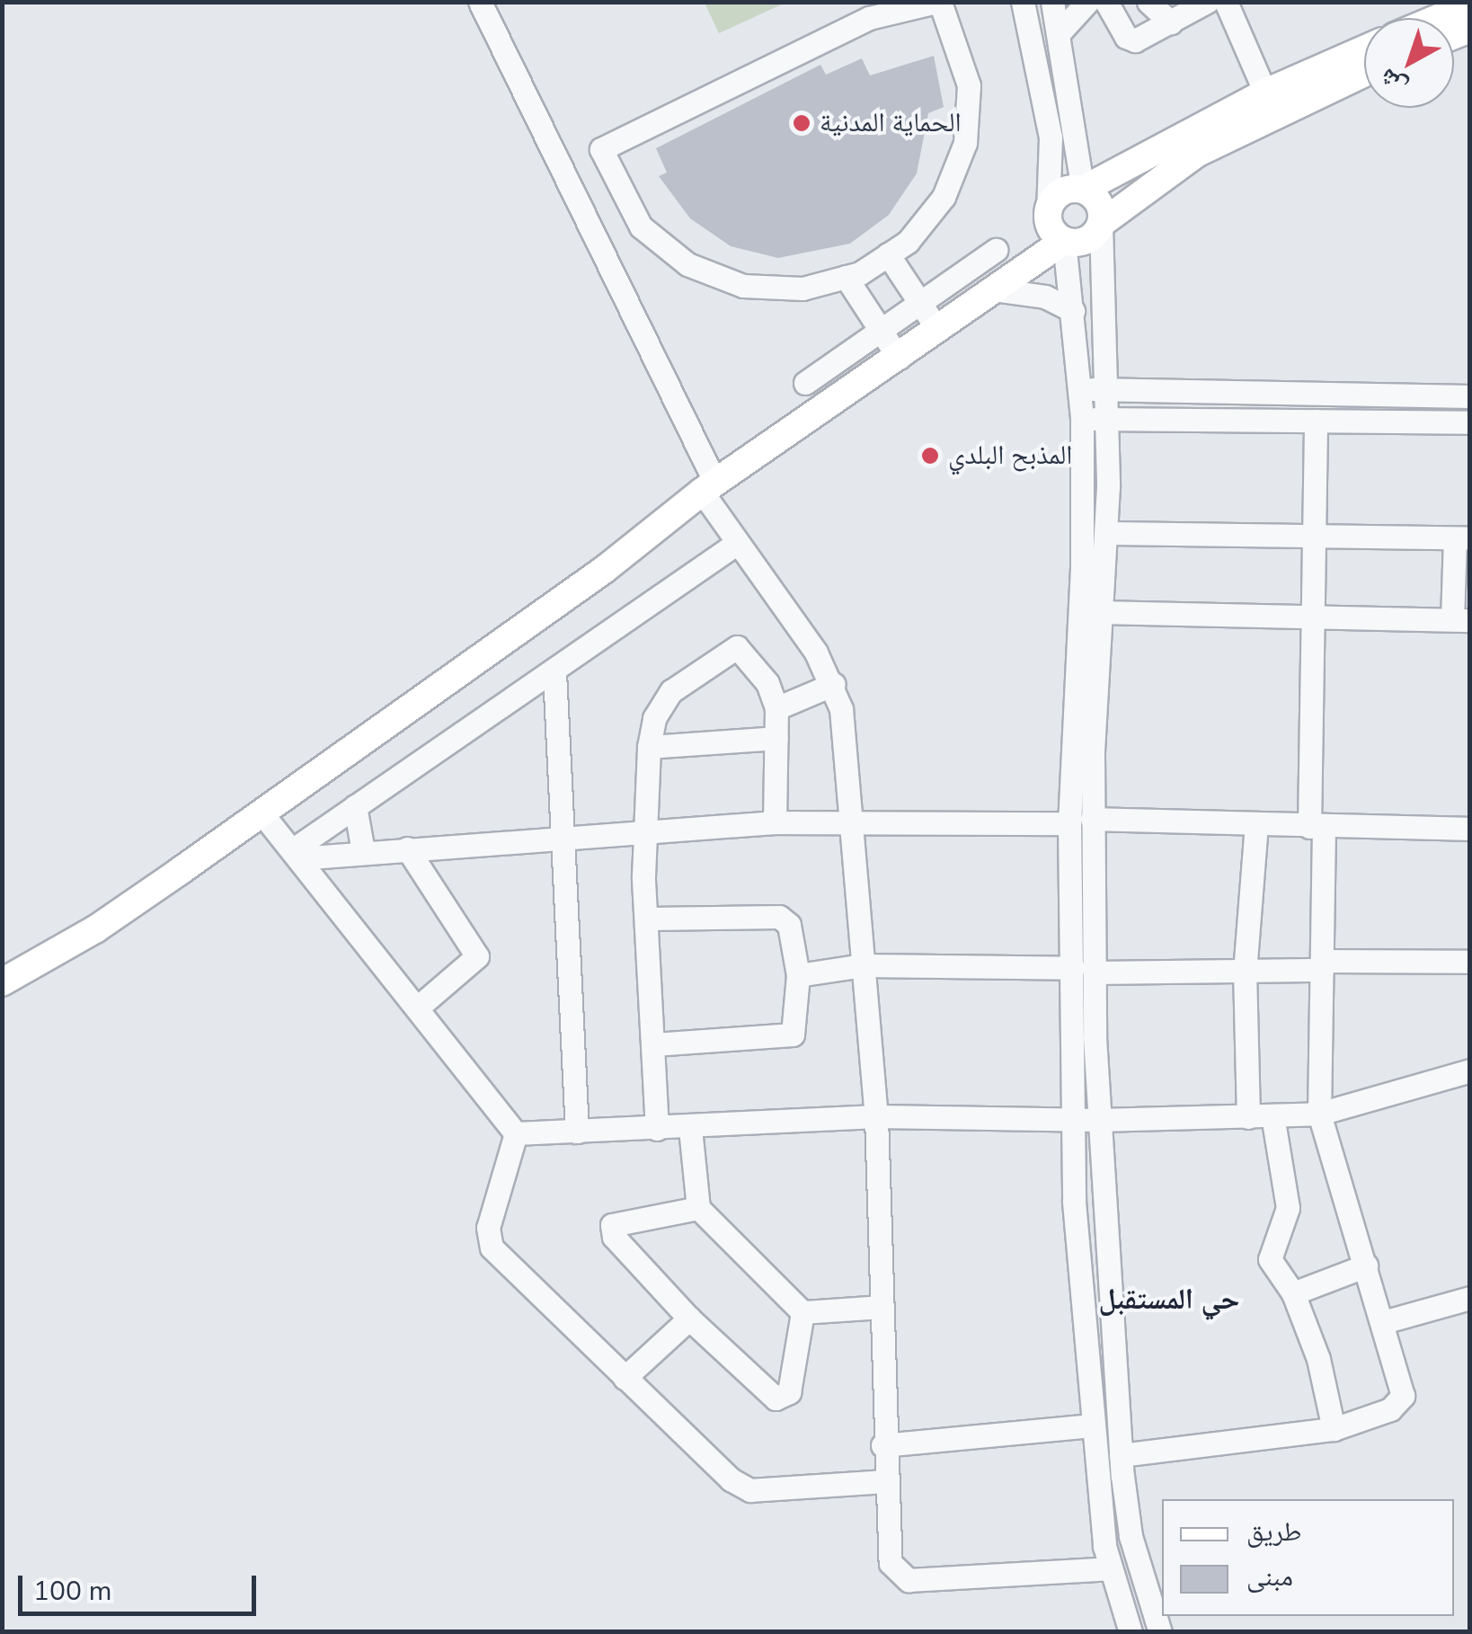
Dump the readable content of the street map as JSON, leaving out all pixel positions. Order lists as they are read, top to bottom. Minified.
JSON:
{"districts":["حي المستقبل"],"places":["الحماية المدنية","المذبح البلدي"],"legend":["طريق","مبنى"],"scale_bar":"100 m","north":"bottom left"}
